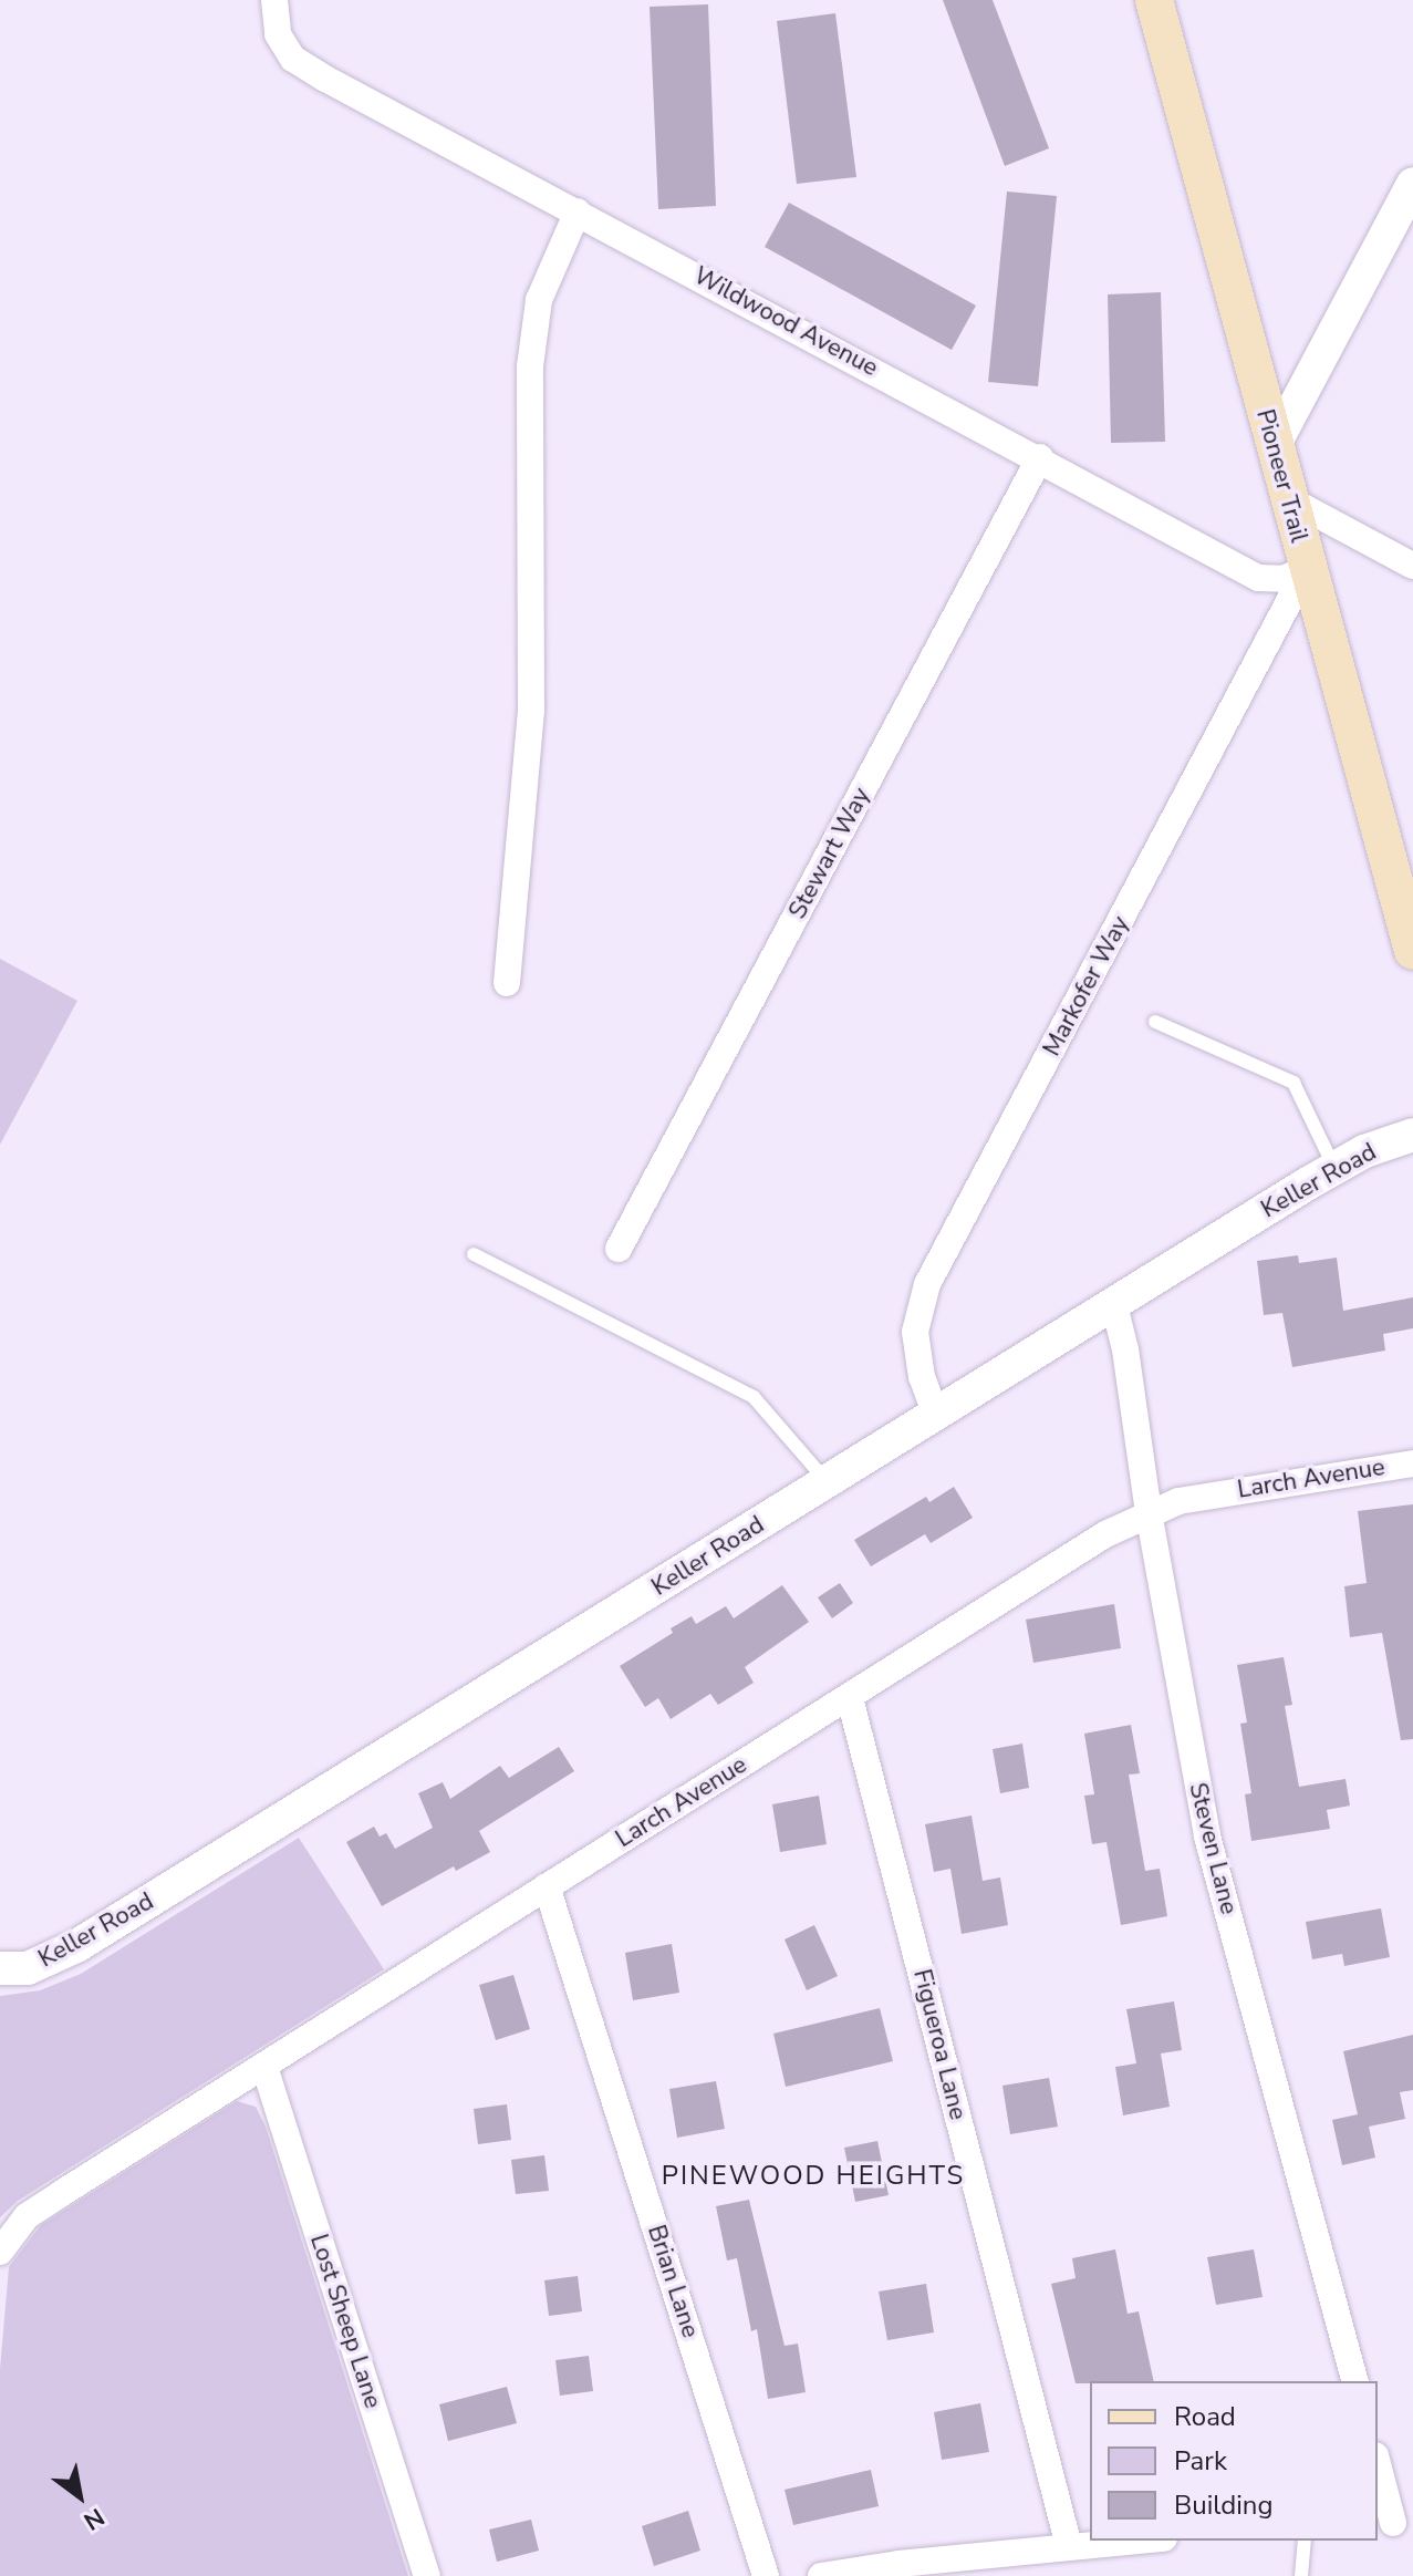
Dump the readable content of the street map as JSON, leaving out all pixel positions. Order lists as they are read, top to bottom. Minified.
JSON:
{"streets":{"main road":["Pioneer Trail"],"street":["Wildwood Avenue","Stewart Way","Markofer Way","Keller Road","Larch Avenue","Steven Lane","Figueroa Lane","Brian Lane","Lost Sheep Lane"]},"crossings":[["Wildwood Avenue","Pioneer Trail"],["Wildwood Avenue","Stewart Way"],["Wildwood Avenue","Markofer Way"],["Pioneer Trail","Markofer Way"],["Markofer Way","Keller Road"],["Keller Road","Steven Lane"],["Larch Avenue","Steven Lane"],["Larch Avenue","Figueroa Lane"],["Larch Avenue","Brian Lane"],["Larch Avenue","Lost Sheep Lane"]],"districts":["PINEWOOD HEIGHTS"],"legend":["Road","Park","Building"],"north":"bottom right"}
